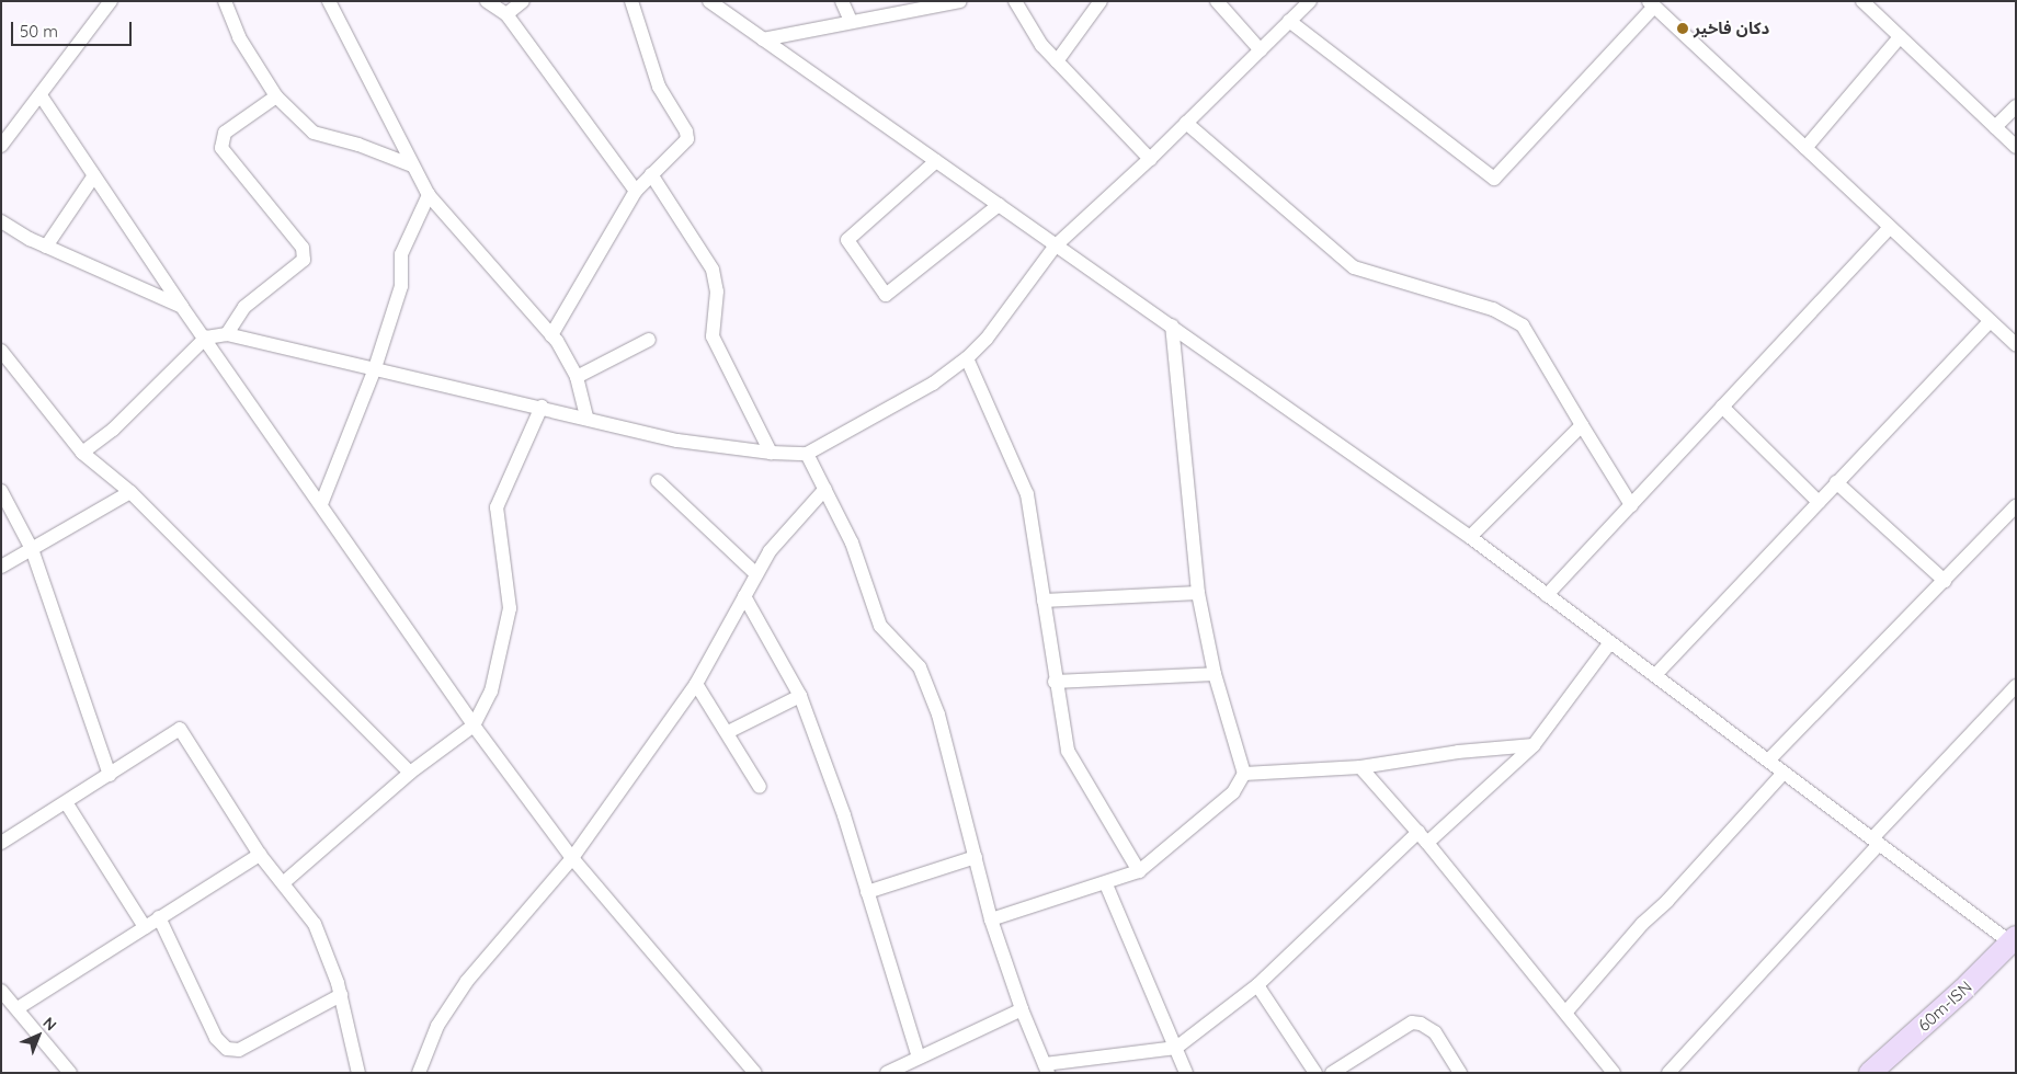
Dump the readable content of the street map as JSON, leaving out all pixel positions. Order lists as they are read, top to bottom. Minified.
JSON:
{"streets":{"main road":["60m-ISN"]},"places":["دكان فاخیر"],"scale_bar":"50 m","north":"top right"}
